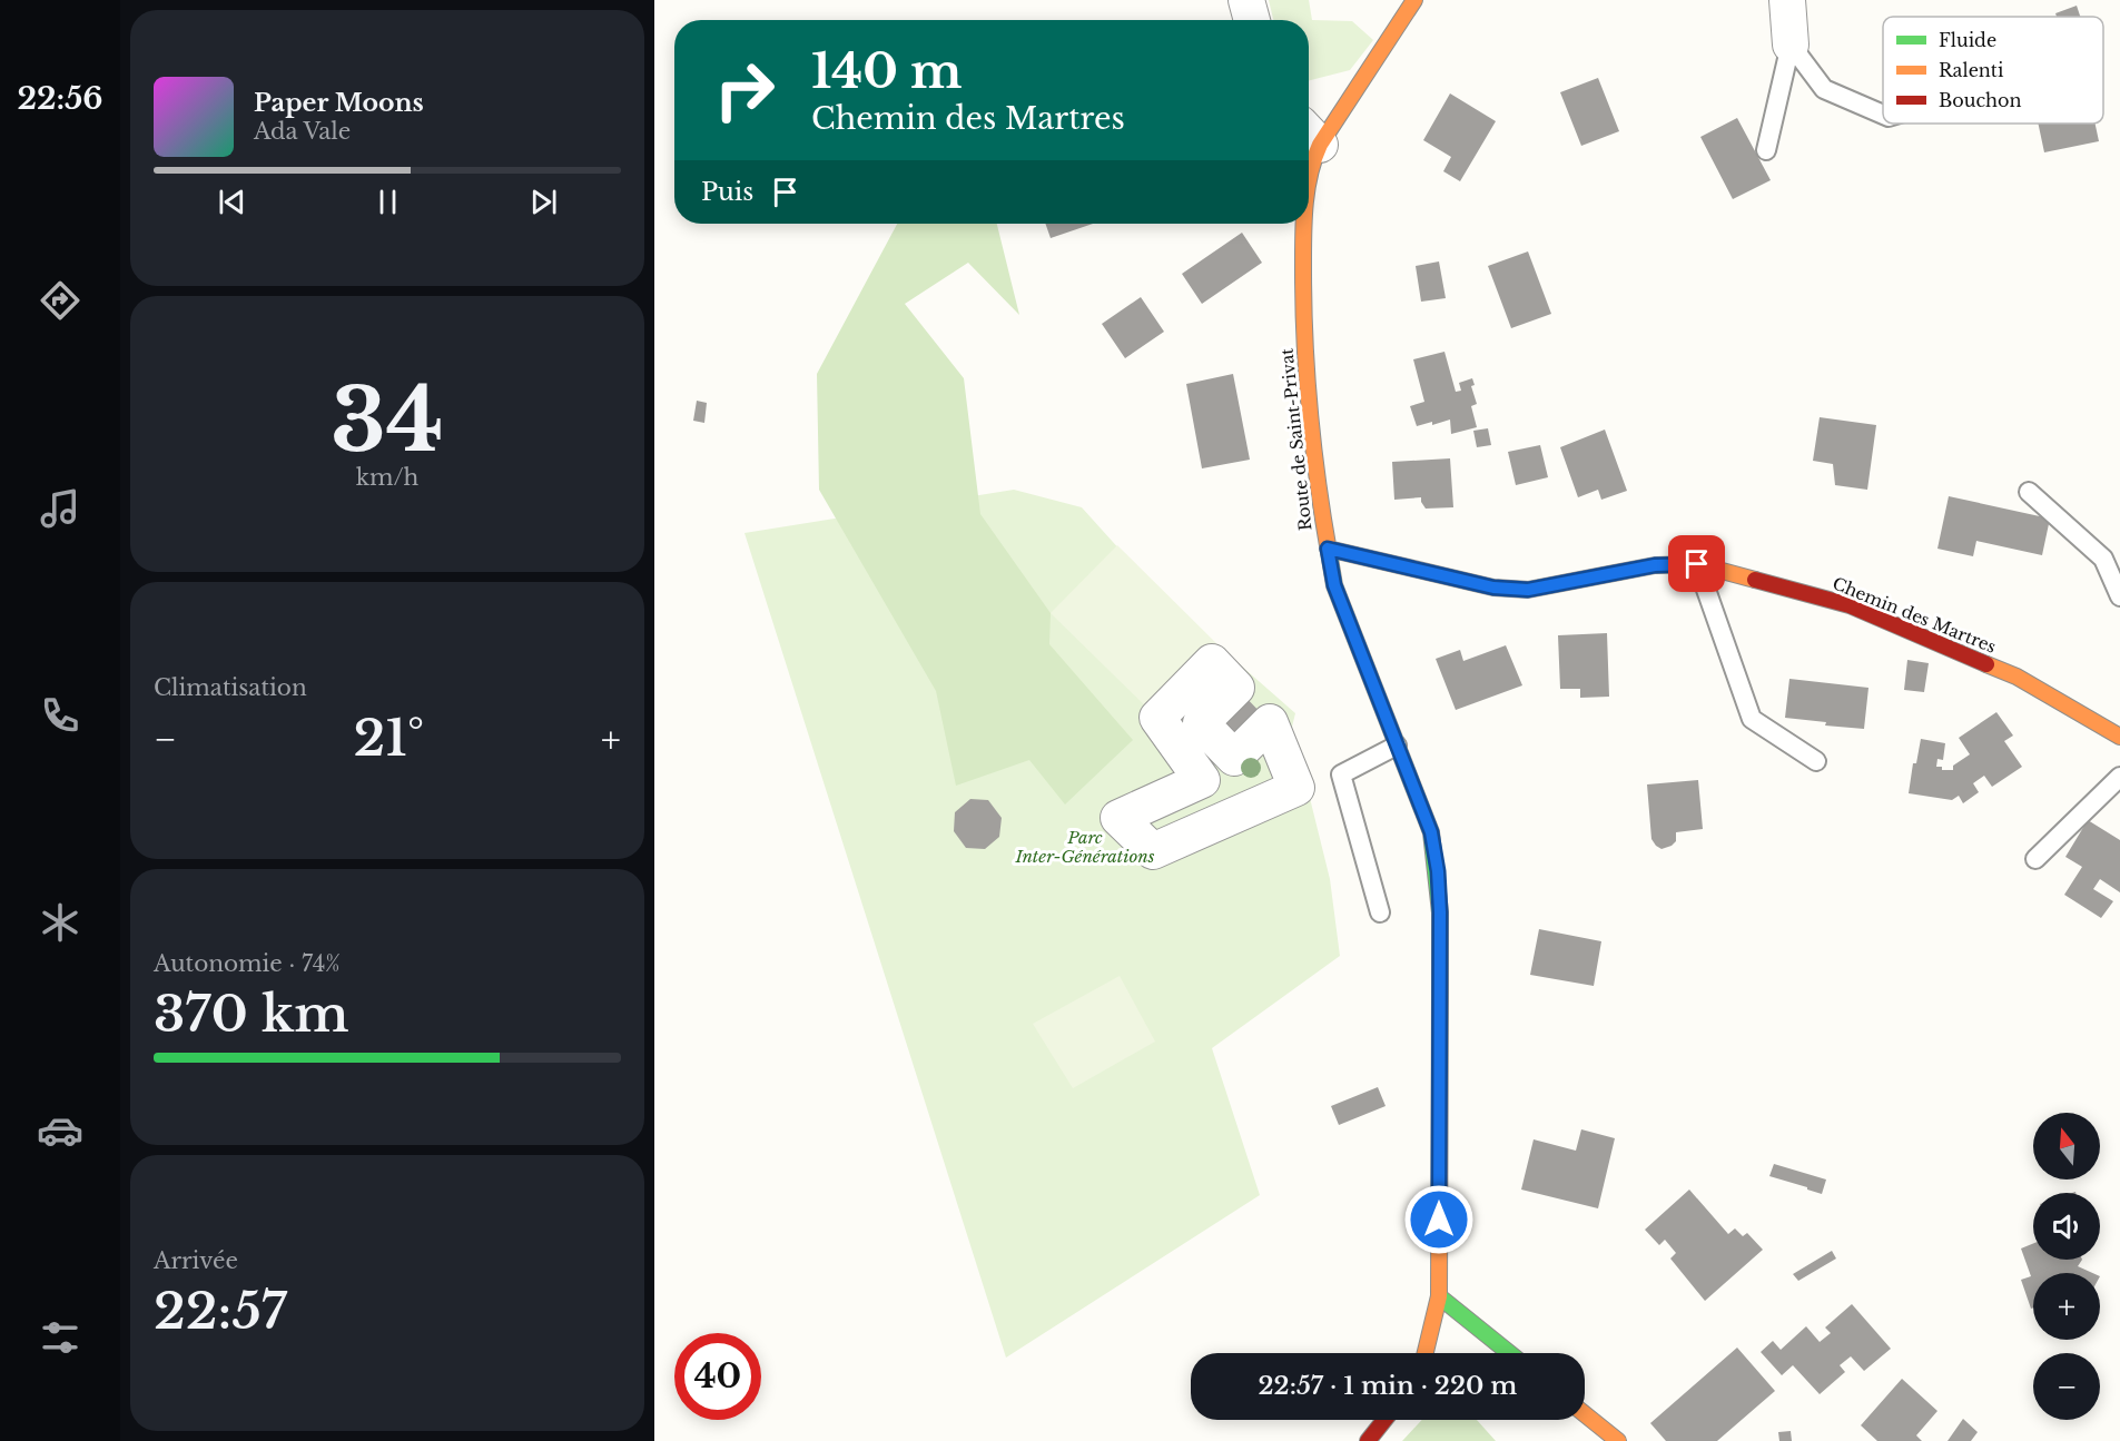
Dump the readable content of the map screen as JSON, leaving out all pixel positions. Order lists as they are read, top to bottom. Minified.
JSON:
{"streets":{"street":["Route de Saint-Privat","Chemin des Martres"]},"crossings":[["Route de Saint-Privat","Chemin des Martres"]],"parks":["Parc Inter-Générations"],"legend":["Fluide","Ralenti","Bouchon"],"north":"top","page":{"tabs":"22:56","turn":["140 m","Chemin des Martres"],"song":["Paper Moons","Ada Vale"],"then":"Puis","tile":[["34","km/h"],"Climatisation",["Autonomie · 74%","370 km"],["Arrivée","22:57"]],"heat":["−","21°","+"],"map_buttons":["+","−"],"limit":"40","trip":"22:57 · 1 min · 220 m"}}
